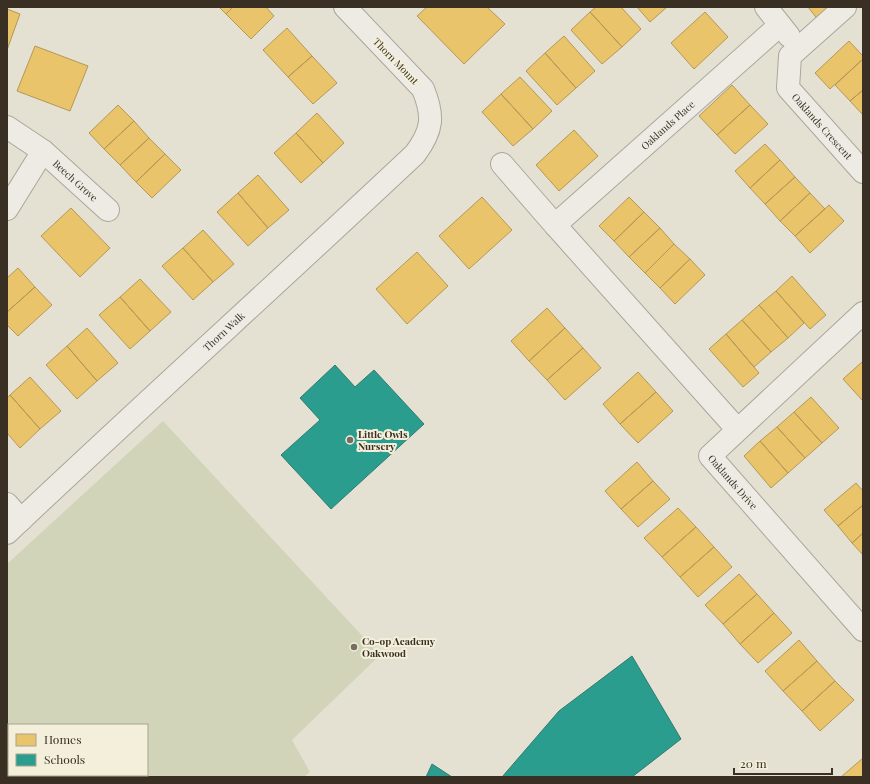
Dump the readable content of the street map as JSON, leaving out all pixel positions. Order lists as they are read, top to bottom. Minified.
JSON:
{"streets":{"street":["Thorn Mount","Oaklands Place","Oaklands Crescent","Beech Grove","Thorn Walk","Oaklands Drive"]},"crossings":[["Thorn Mount","Thorn Walk"]],"places":["Little Owls Nursery","Co-op Academy Oakwood"],"legend":["Homes","Schools"],"scale_bar":"20 m"}
